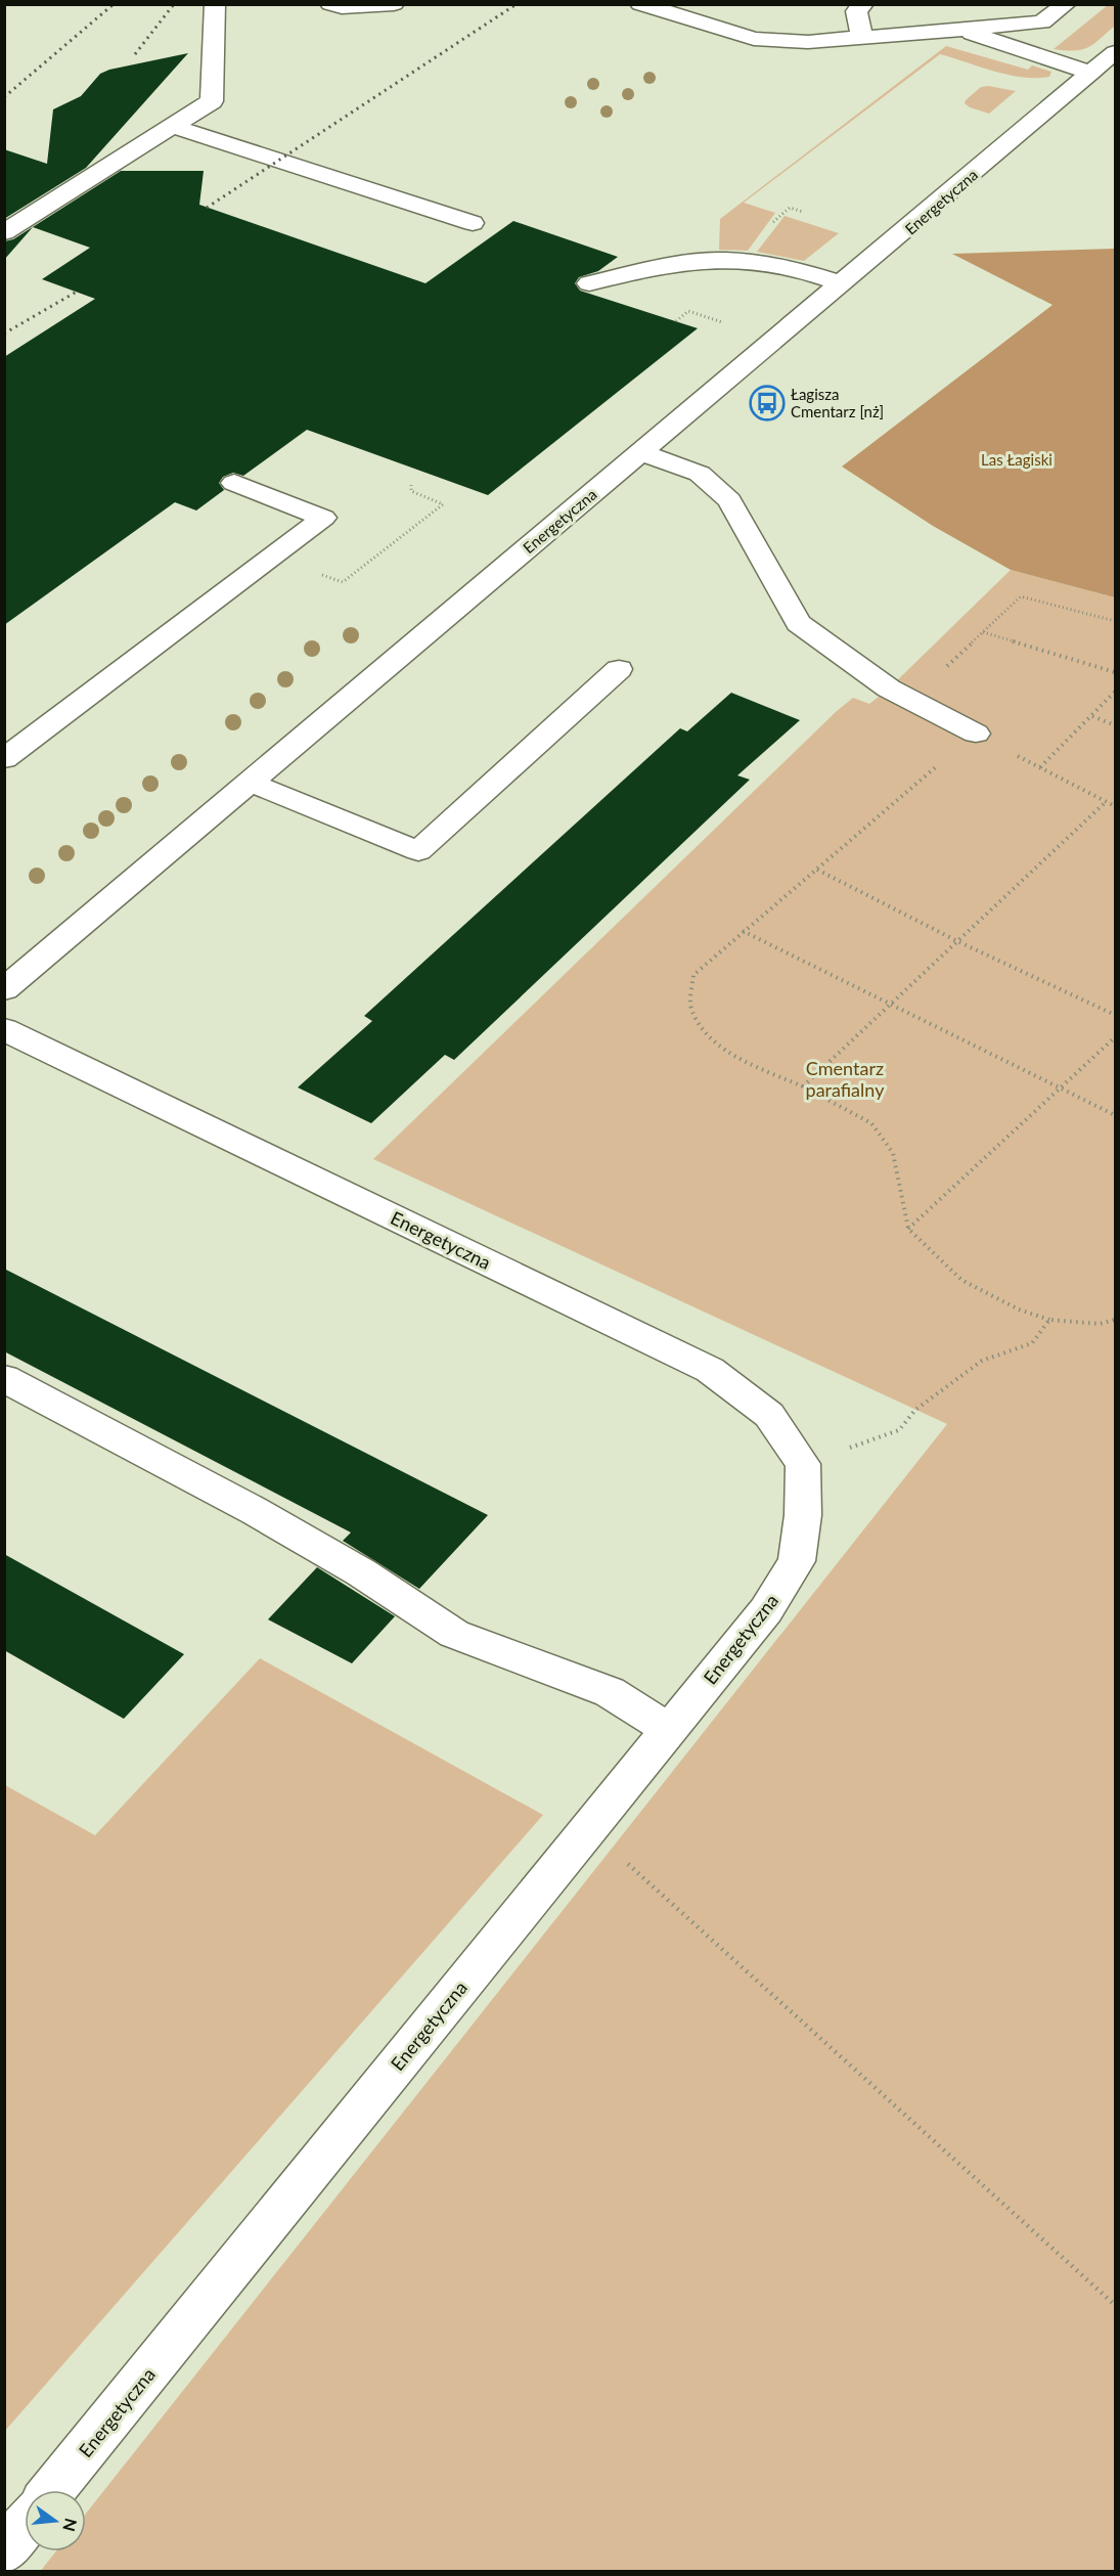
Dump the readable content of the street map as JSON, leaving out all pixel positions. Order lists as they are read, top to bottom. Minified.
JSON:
{"streets":{"street":["Energetyczna"]},"parks":["Las Łagiski","Cmentarz parafialny"],"places":{"bus stop":["Łagisza Cmentarz [nż]"]},"north":"right"}
